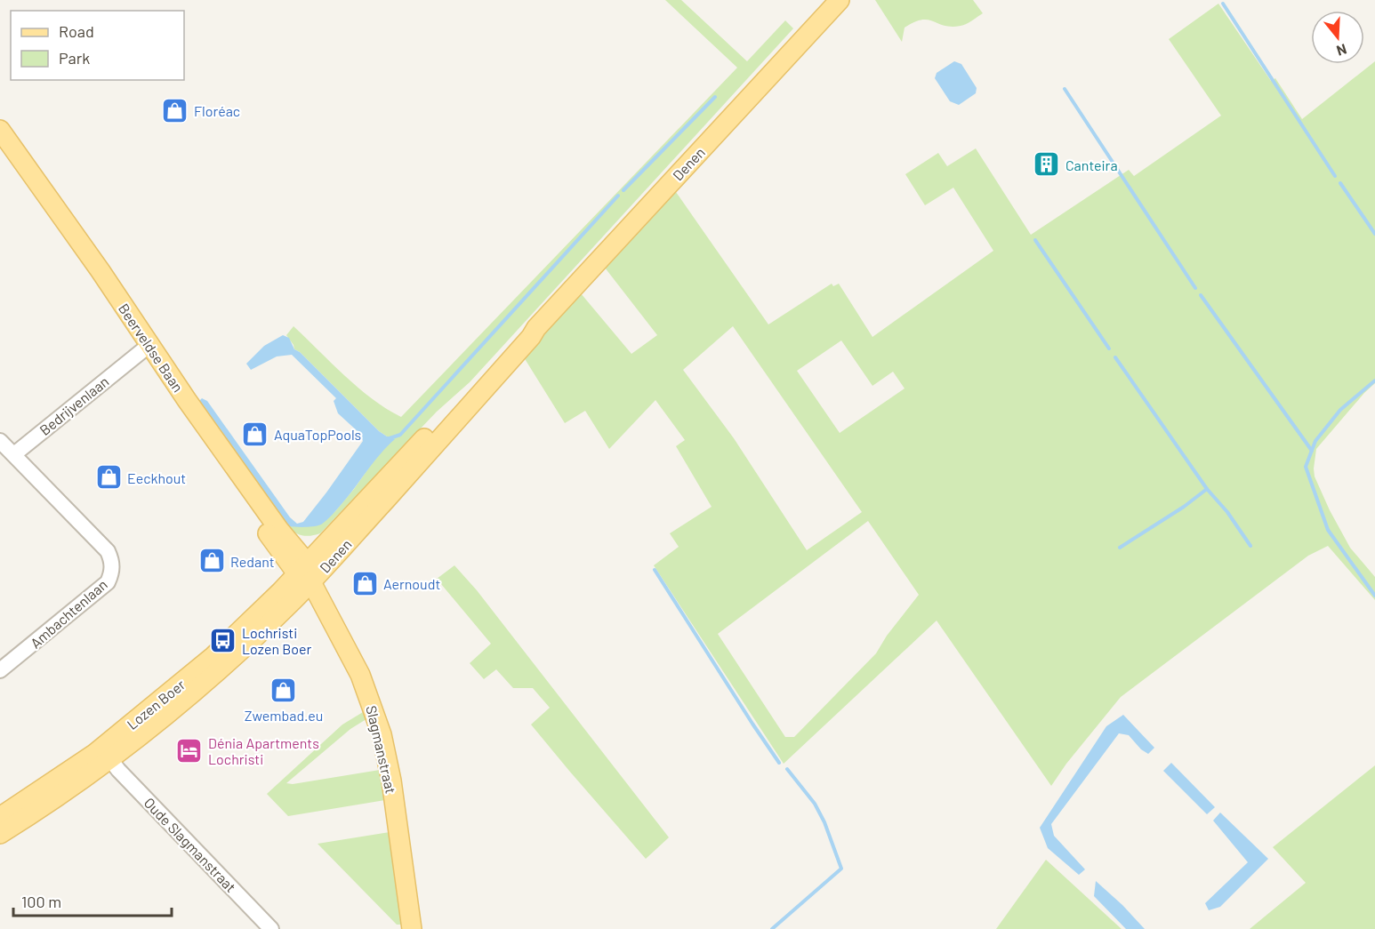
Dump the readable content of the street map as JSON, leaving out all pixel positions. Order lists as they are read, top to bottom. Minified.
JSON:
{"streets":{"main road":["Denen","Beerveldse Baan","Lozen Boer","Slagmanstraat"],"street":["Bedrijvenlaan","Ambachtenlaan","Oude Slagmanstraat"]},"crossings":[["Denen","Beerveldse Baan"],["Denen","Lozen Boer"],["Denen","Slagmanstraat"],["Denen","Oude Slagmanstraat"],["Beerveldse Baan","Bedrijvenlaan"],["Beerveldse Baan","Lozen Boer"],["Beerveldse Baan","Slagmanstraat"],["Bedrijvenlaan","Ambachtenlaan"],["Lozen Boer","Slagmanstraat"]],"places":{"shop":["Floréac","AquaTopPools","Eeckhout","Redant","Aernoudt","Zwembad.eu"],"building":["Canteira"],"bus stop":["Lochristi Lozen Boer"],"hotel":["Dénia Apartments Lochristi"]},"legend":["Road","Park"],"scale_bar":"100 m","north":"bottom"}
